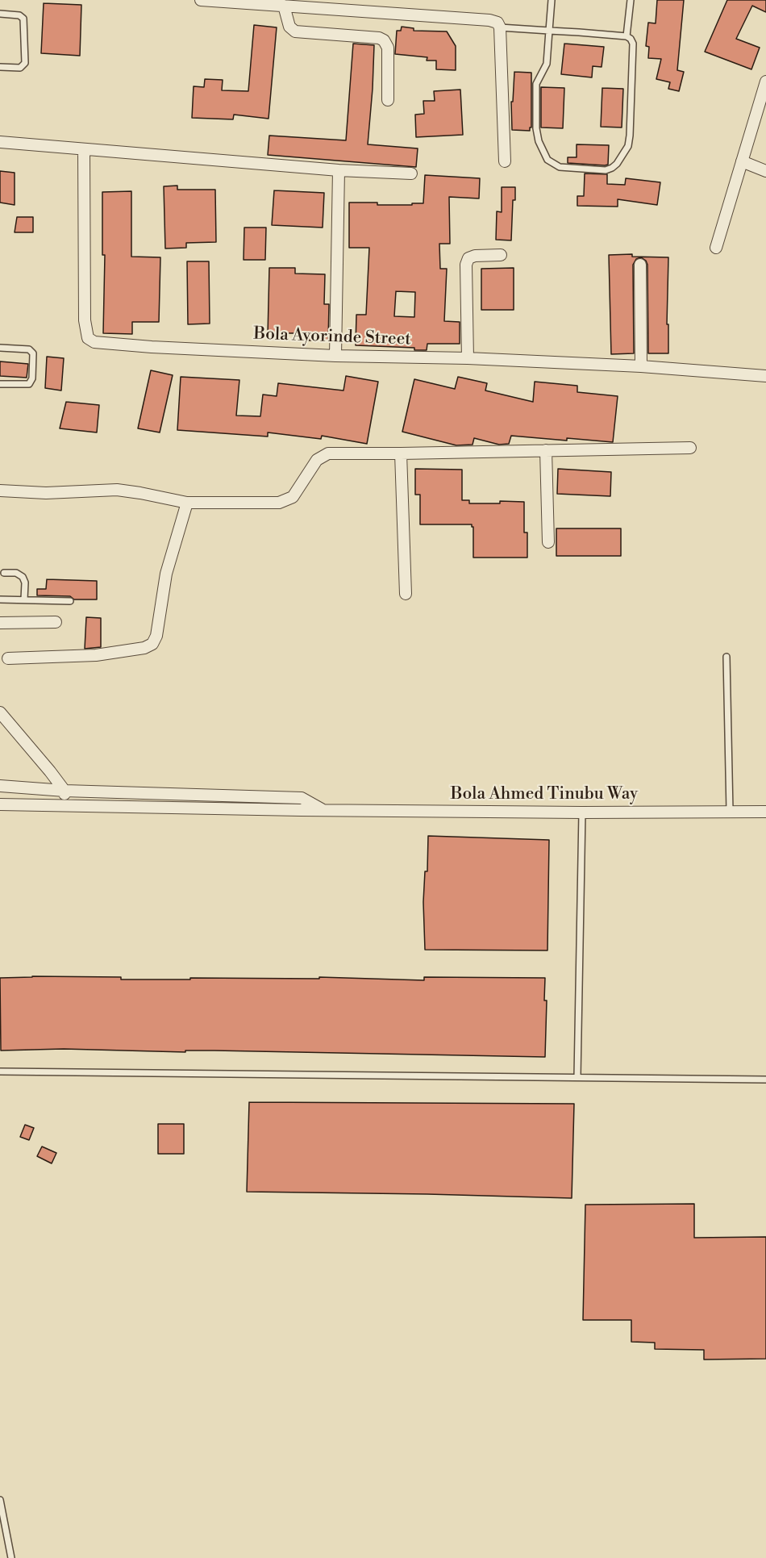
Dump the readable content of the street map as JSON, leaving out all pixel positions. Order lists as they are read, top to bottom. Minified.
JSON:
{"streets":{"street":["Bola Ayorinde Street","Bola Ahmed Tinubu Way"]}}
